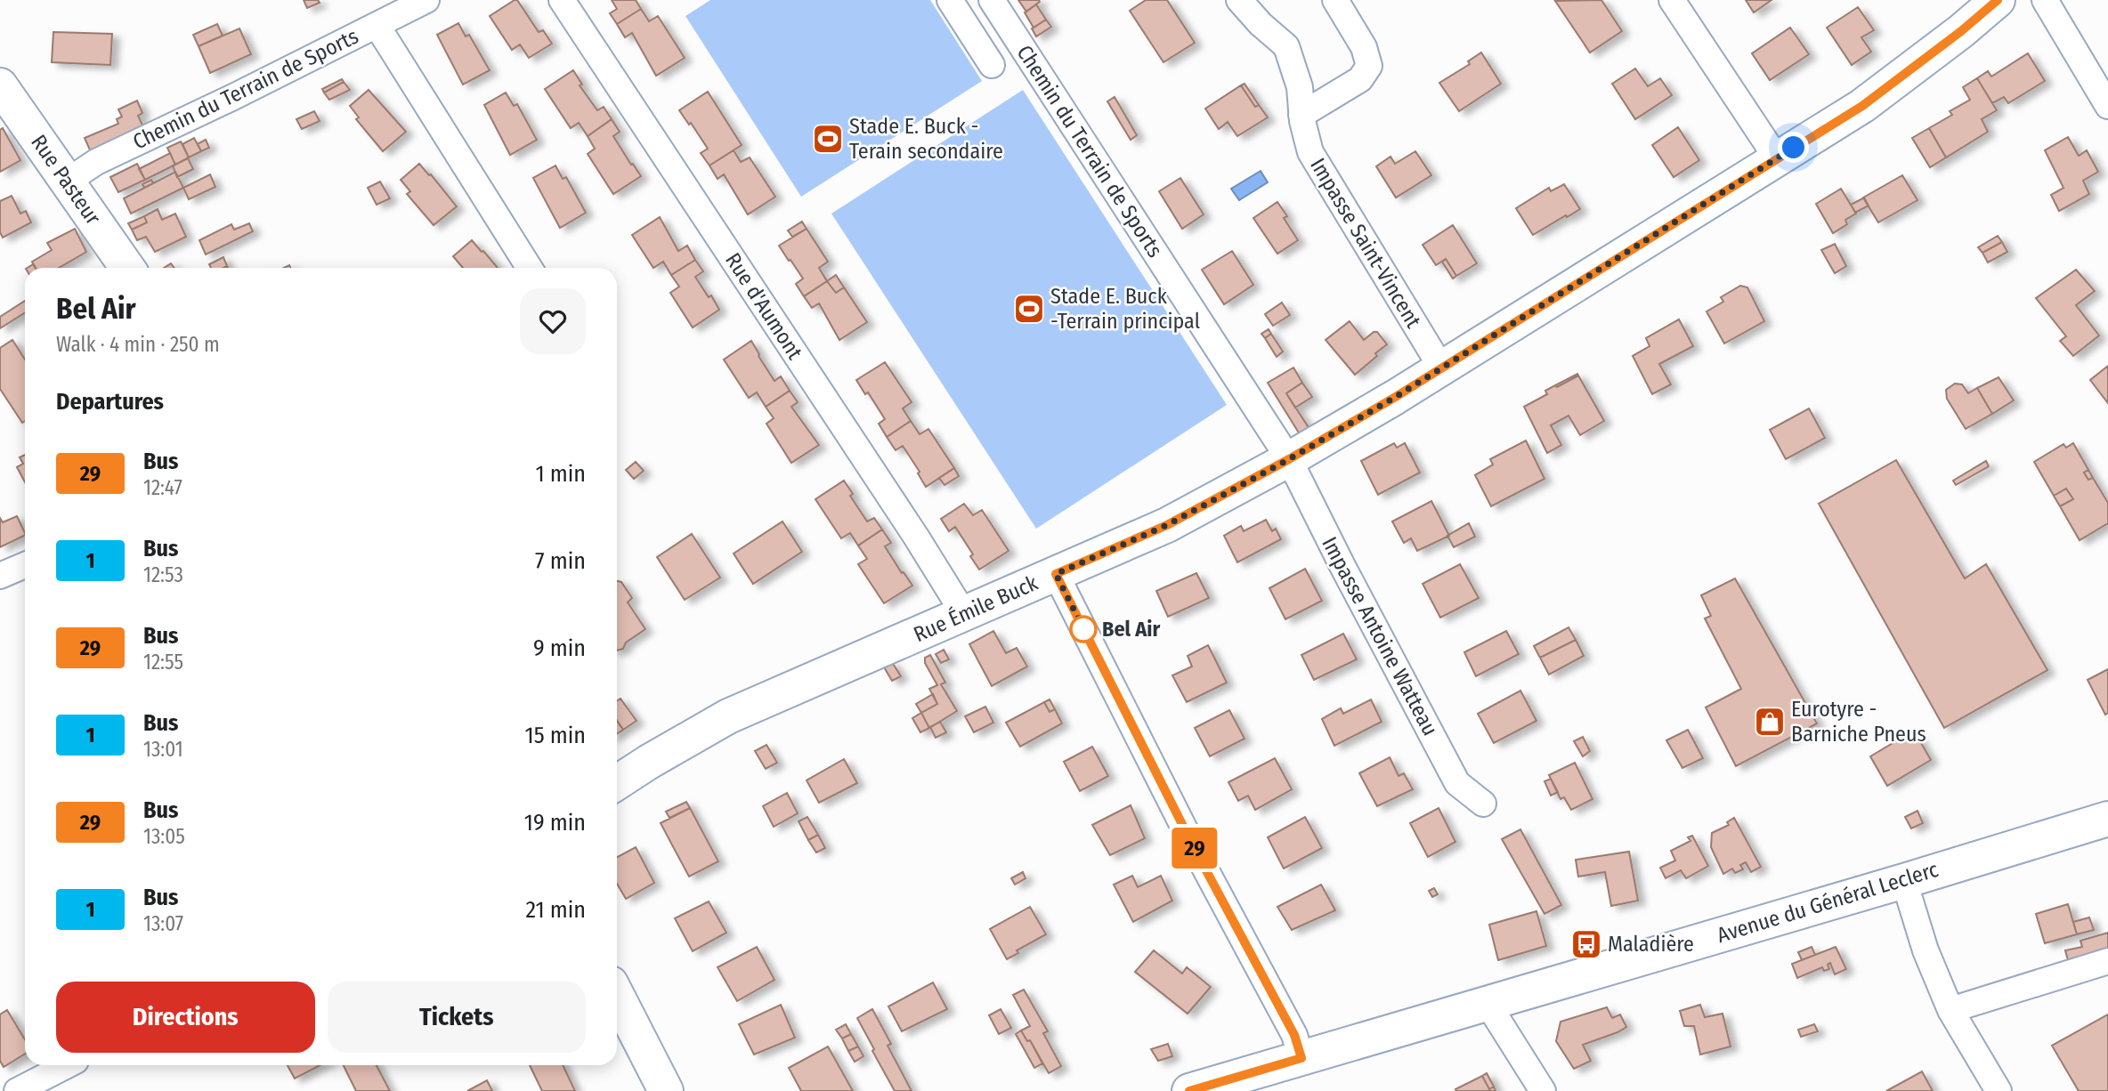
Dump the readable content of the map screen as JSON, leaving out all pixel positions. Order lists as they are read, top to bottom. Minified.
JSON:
{"streets":{"street":["Chemin du Terrain de Sports","Rue Pasteur","Impasse Saint-Vincent","Rue d'Aumont","Rue Émile Buck","Impasse Antoine Watteau","Avenue du Général Leclerc"]},"crossings":[["Chemin du Terrain de Sports","Rue Pasteur"],["Chemin du Terrain de Sports","Rue Émile Buck"],["Chemin du Terrain de Sports","Impasse Antoine Watteau"],["Impasse Saint-Vincent","Rue Émile Buck"],["Rue d'Aumont","Rue Émile Buck"],["Rue Émile Buck","Impasse Antoine Watteau"]],"places":{"sports":["Stade E. Buck - Terain secondaire","Stade E. Buck -Terrain principal"],"other":["Bel Air"],"shop":["Eurotyre - Barniche Pneus"],"bus stop":["Maladière"]},"lines":["bus line 29"],"page":{"on_map":"29","heading":[["Bel Air","Walk · 4 min · 250 m"],"Departures"],"list":[{"mark":"29","name":"Bus","note":"12:47","value":"1 min"},{"mark":"1","name":"Bus","note":"12:53","value":"7 min"},{"mark":"29","name":"Bus","note":"12:55","value":"9 min"},{"mark":"1","name":"Bus","note":"13:01","value":"15 min"},{"mark":"29","name":"Bus","note":"13:05","value":"19 min"},{"mark":"1","name":"Bus","note":"13:07","value":"21 min"}],"buttons":["Directions","Tickets"]}}
